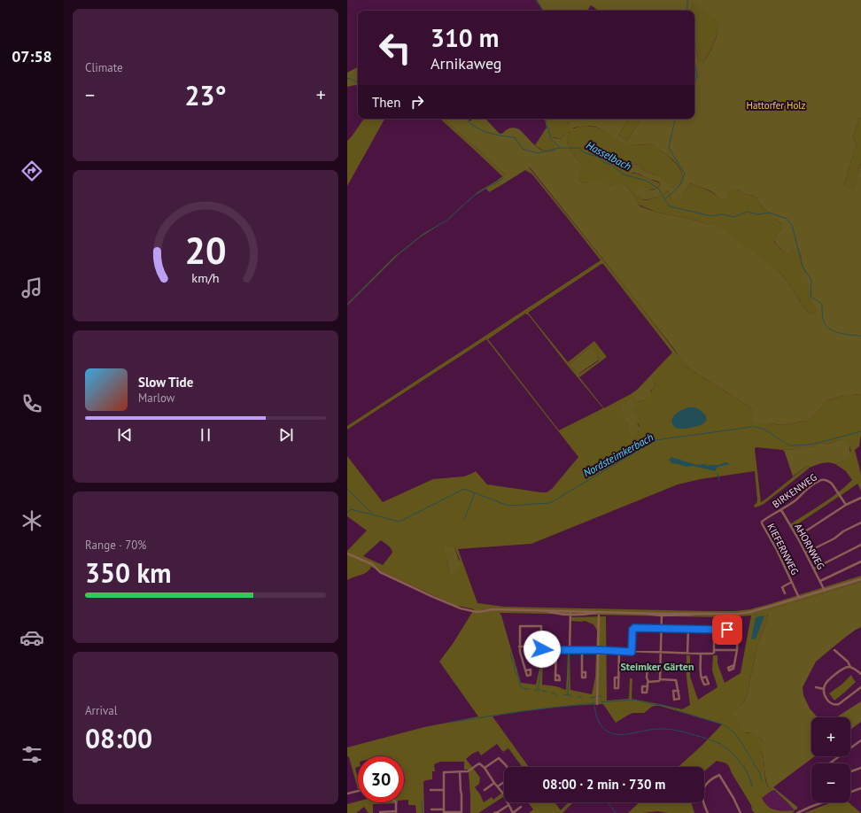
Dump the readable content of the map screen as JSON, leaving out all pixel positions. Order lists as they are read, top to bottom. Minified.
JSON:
{"streets":{"street":["BIRKENWEG","AHORNWEG","KIEFERNWEG"]},"crossings":[["BIRKENWEG","AHORNWEG"],["BIRKENWEG","KIEFERNWEG"]],"districts":["Steimker Gärten"],"water":["Hasselbach","Nordsteimkerbach"],"parks":["Hattorfer Holz"],"page":{"tabs":"07:58","tile":["Climate",["Range · 70%","350 km"],["Arrival","08:00"]],"turn":["310 m","Arnikaweg"],"heat":["−","23°","+"],"then":"Then","song":["Slow Tide","Marlow"],"map_buttons":["+","−"],"limit":"30","trip":"08:00 · 2 min · 730 m","gauge":["20","km/h"]}}
